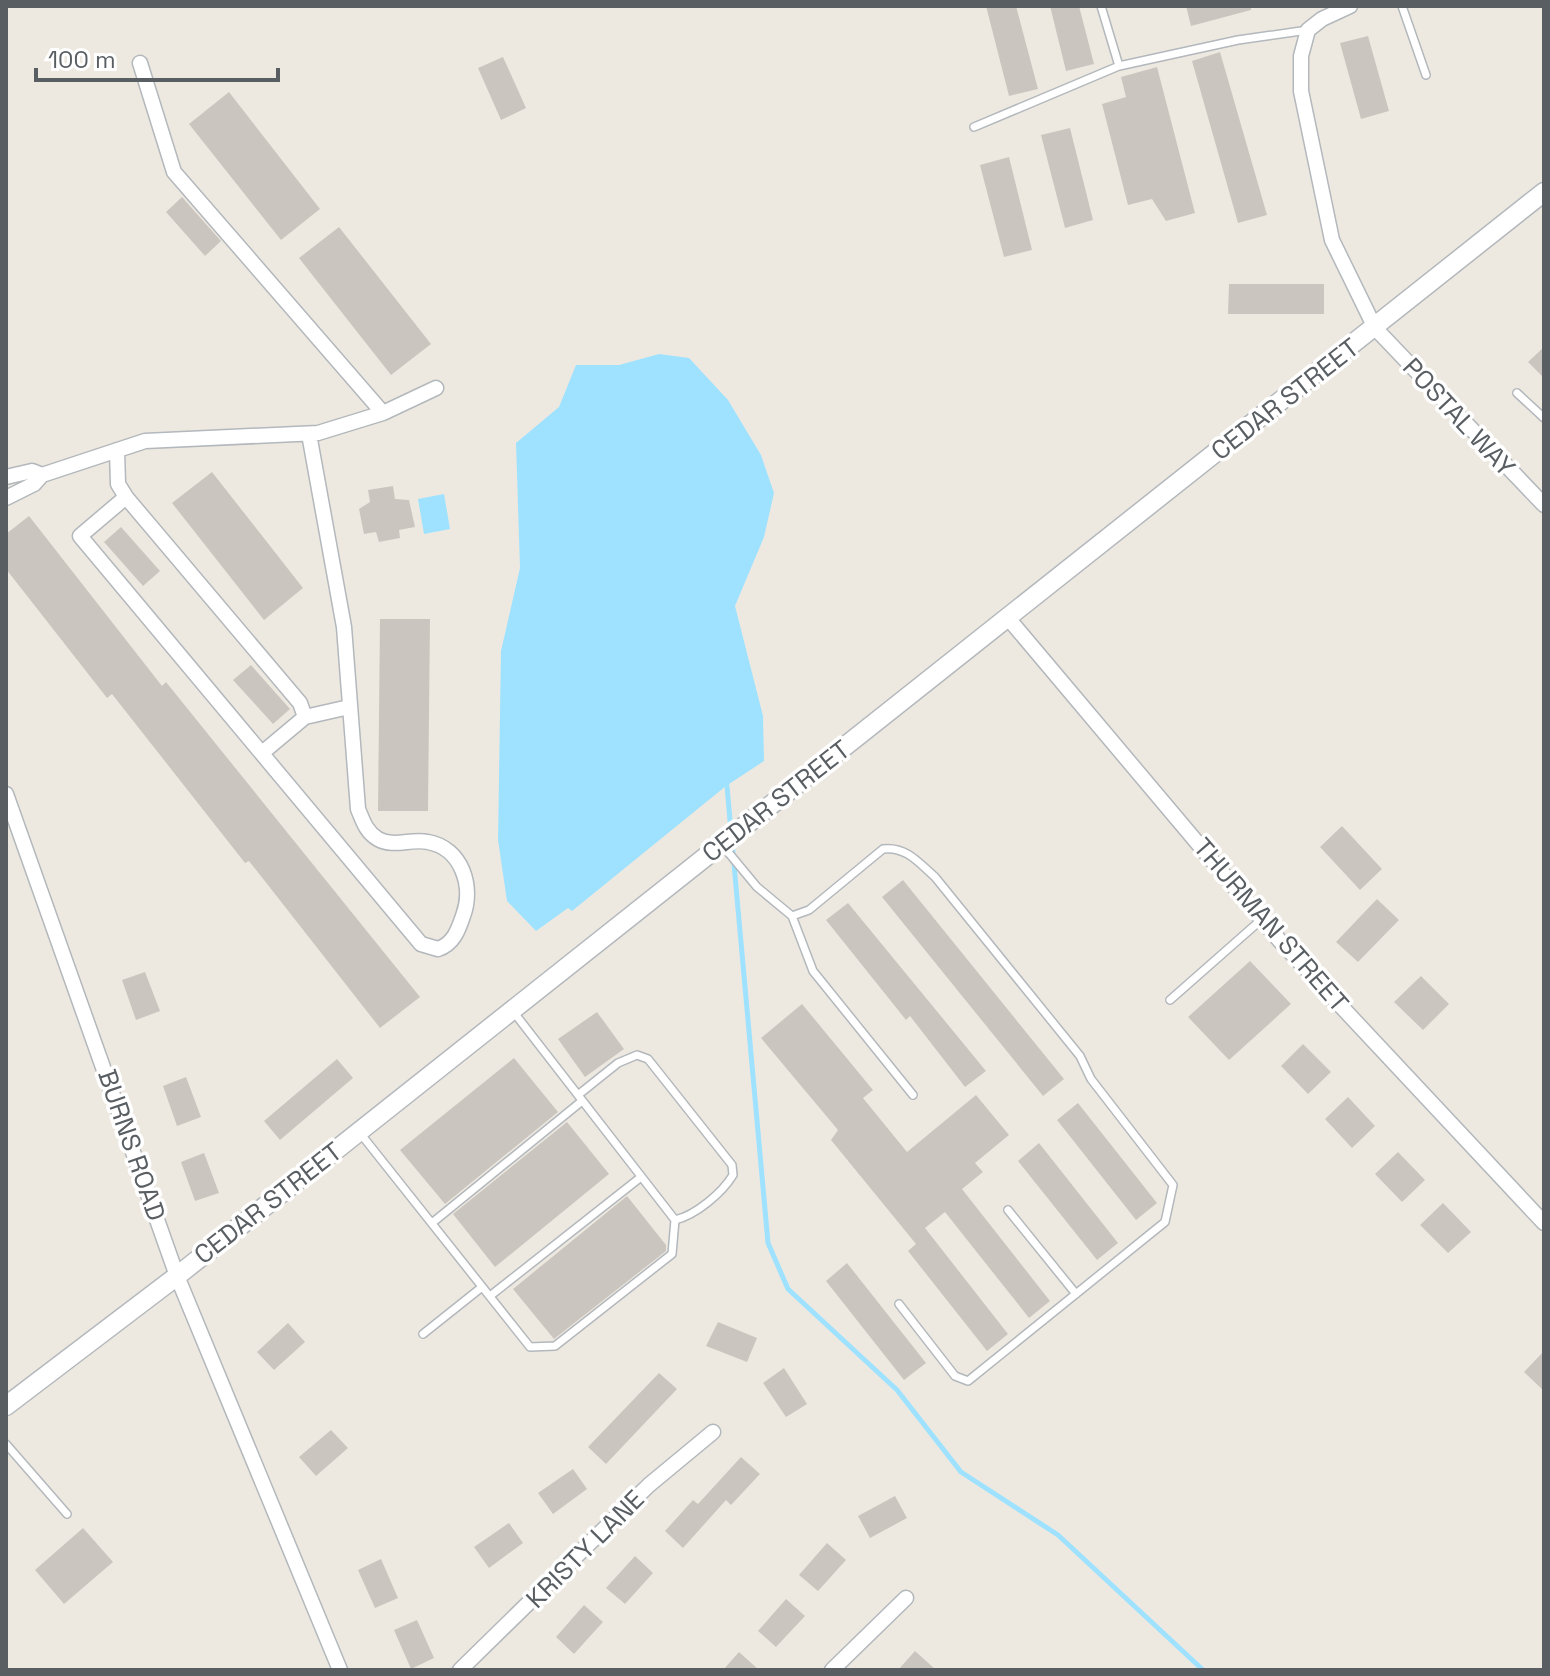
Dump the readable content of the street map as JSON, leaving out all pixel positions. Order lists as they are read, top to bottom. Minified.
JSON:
{"streets":{"street":["CEDAR STREET","POSTAL WAY","THURMAN STREET","BURNS ROAD","KRISTY LANE"]},"crossings":[["CEDAR STREET","POSTAL WAY"],["CEDAR STREET","THURMAN STREET"],["CEDAR STREET","BURNS ROAD"]],"scale_bar":"100 m"}
